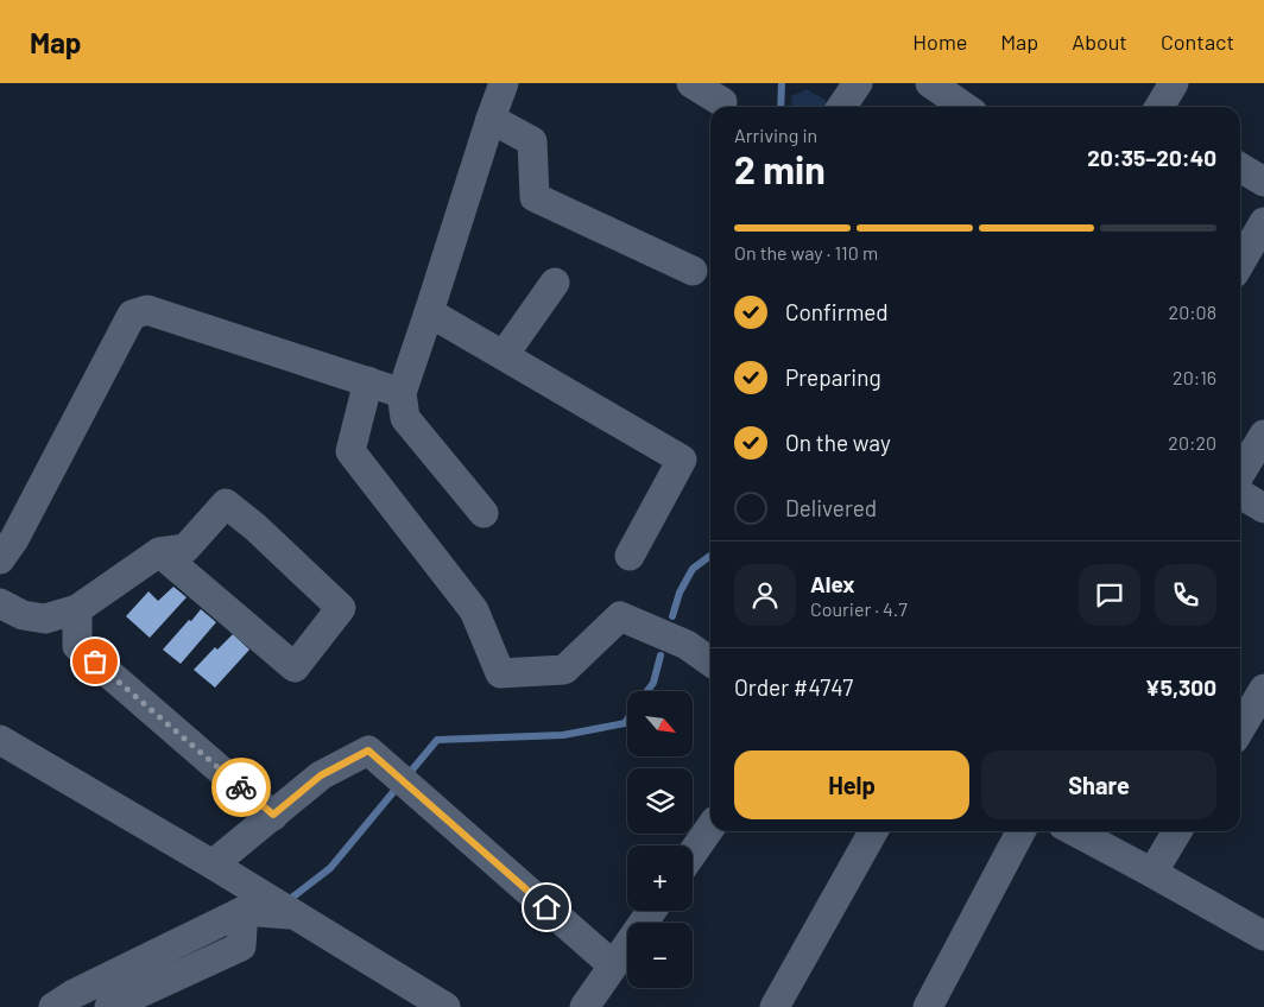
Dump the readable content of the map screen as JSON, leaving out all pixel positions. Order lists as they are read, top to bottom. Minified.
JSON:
{"north":"bottom right","page":{"header":"Map","nav":["Home","Map","About","Contact"],"heading":["2 min","Arriving in","20:35–20:40"],"panel":["Alex","Courier · 4.7","Order #4747","¥5,300"],"bar":"On the way · 110 m","list":[["Confirmed","20:08"],["Preparing","20:16"],["On the way","20:20"],"Delivered"],"map_buttons":["+","−"],"buttons":["Help","Share"]}}
